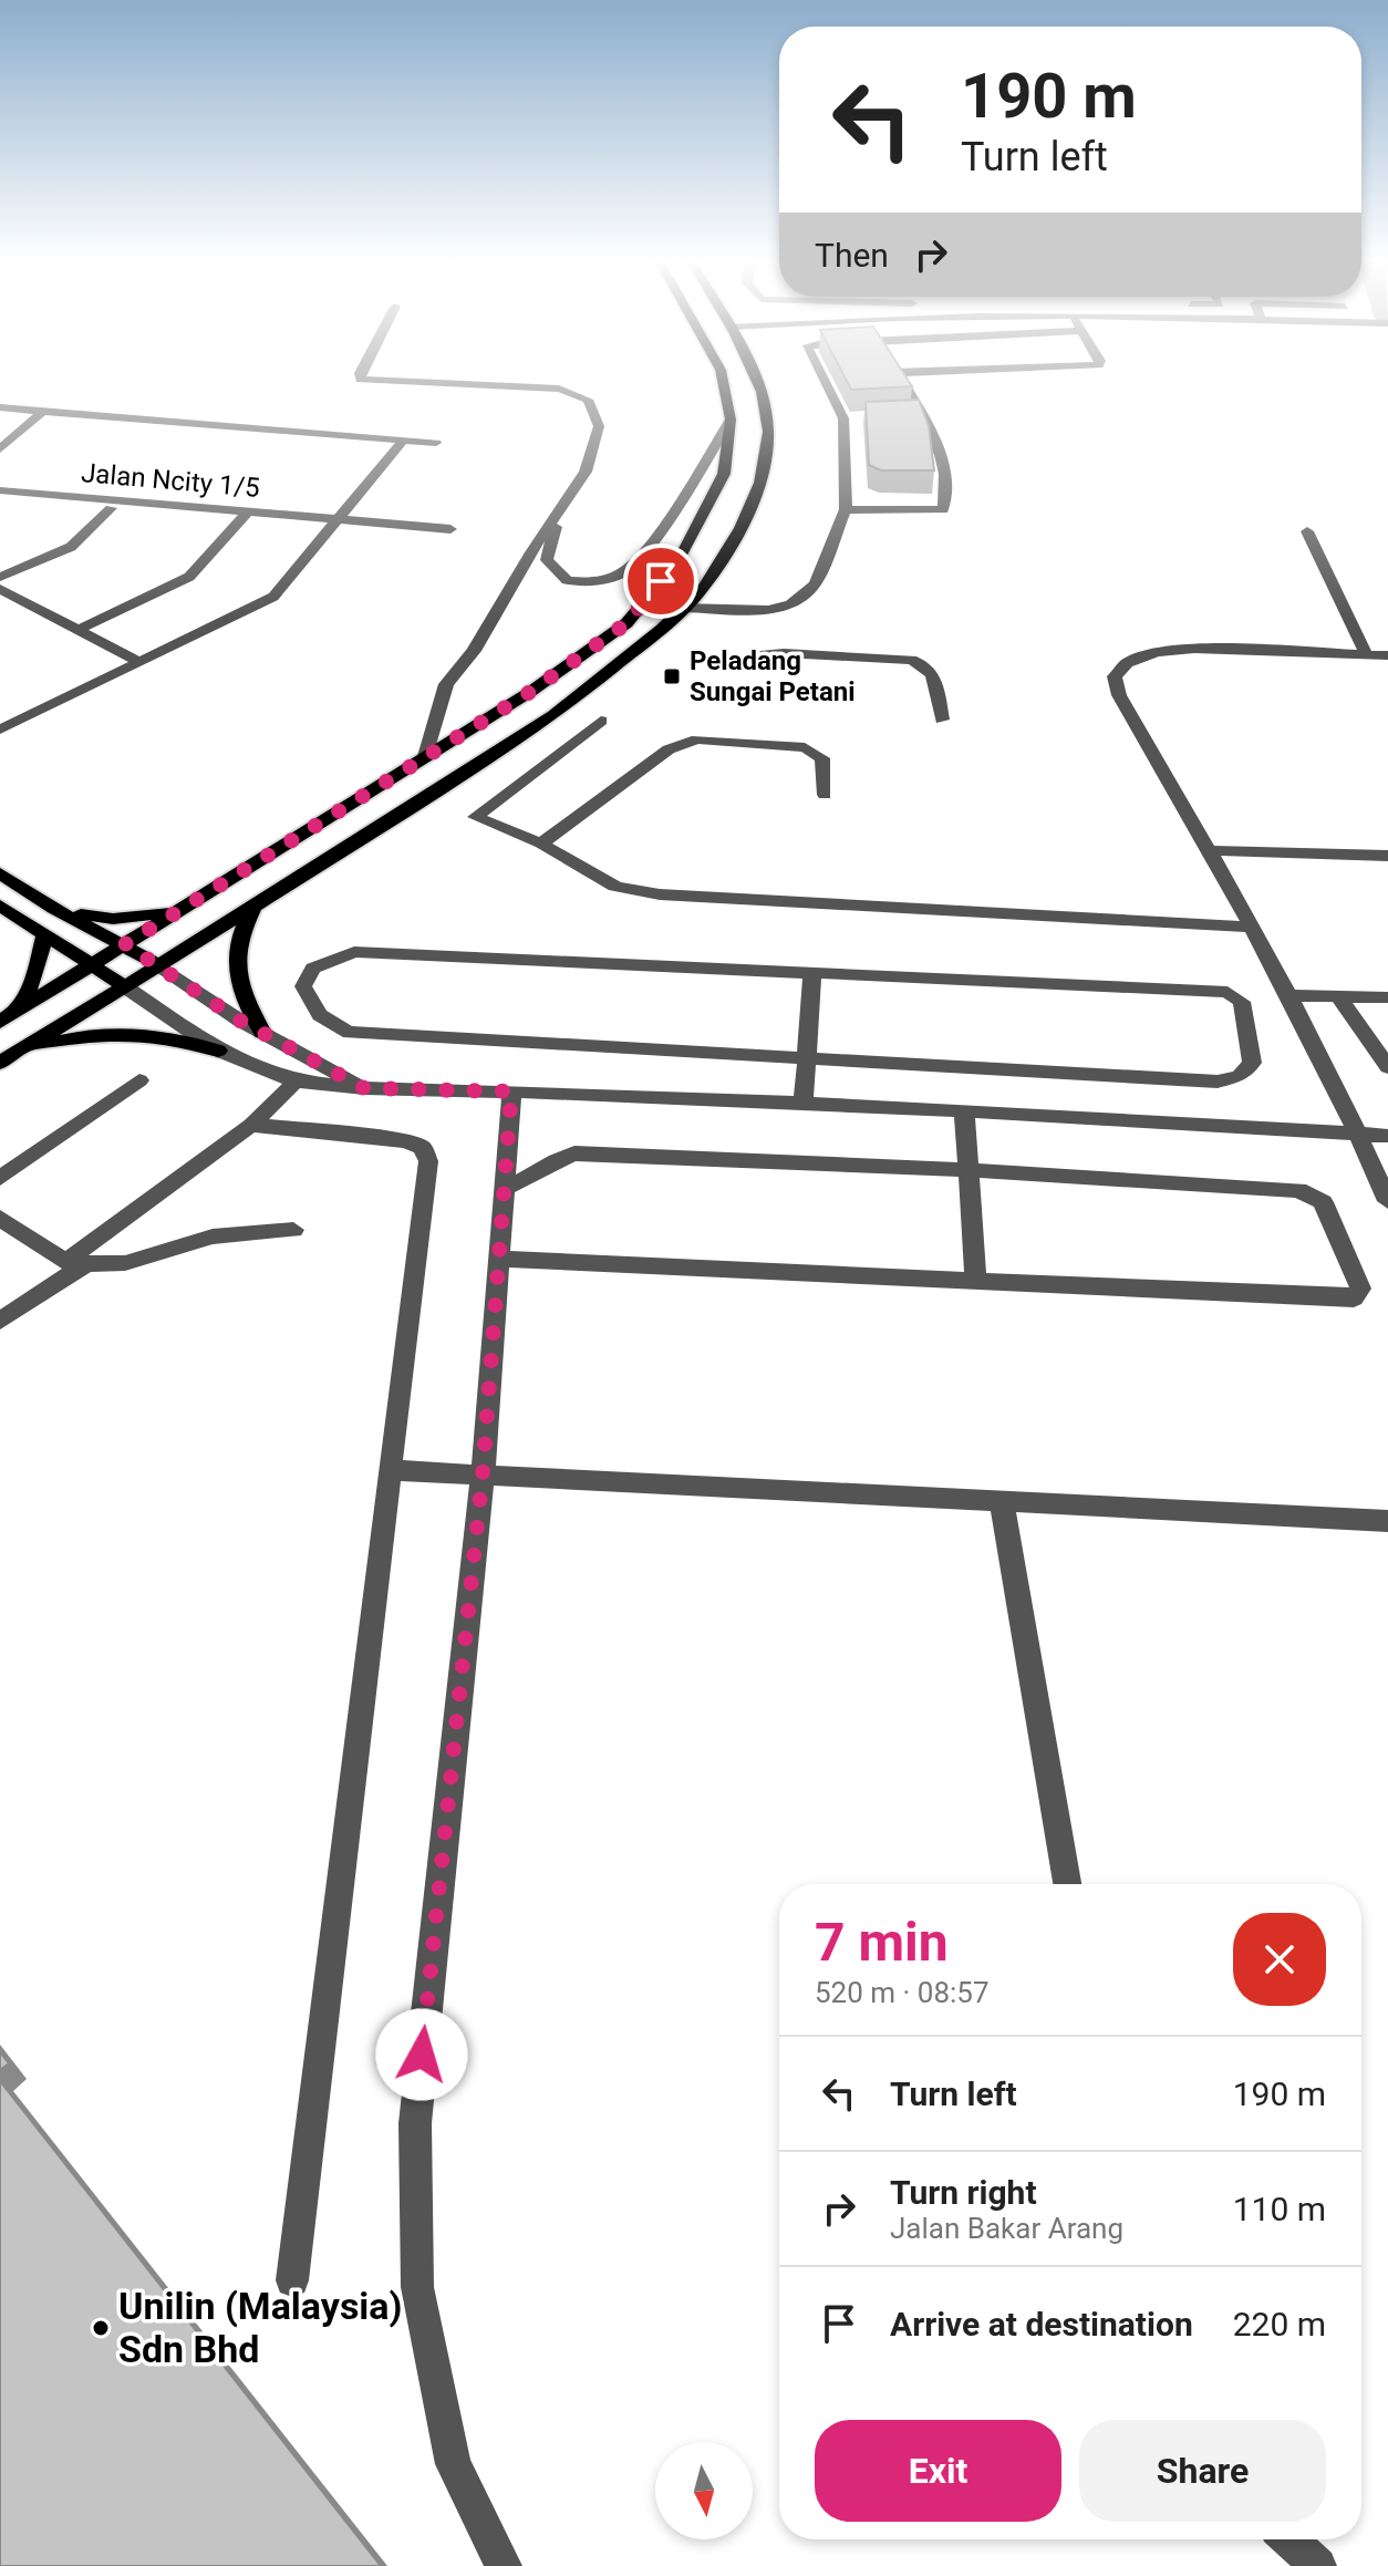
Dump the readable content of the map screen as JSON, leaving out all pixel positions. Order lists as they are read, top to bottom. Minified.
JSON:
{"streets":{"street":["Jalan Ncity 1/5"]},"places":{"transit":["Peladang Sungai Petani"],"other":["Unilin (Malaysia) Sdn Bhd"]},"north":"bottom","page":{"turn":["190 m","Turn left"],"then":"Then","heading":["7 min","520 m · 08:57"],"list":[{"name":"Turn left","value":"190 m"},{"name":"Turn right","note":"Jalan Bakar Arang","value":"110 m"},{"name":"Arrive at destination","value":"220 m"}],"buttons":["Exit","Share"]}}
